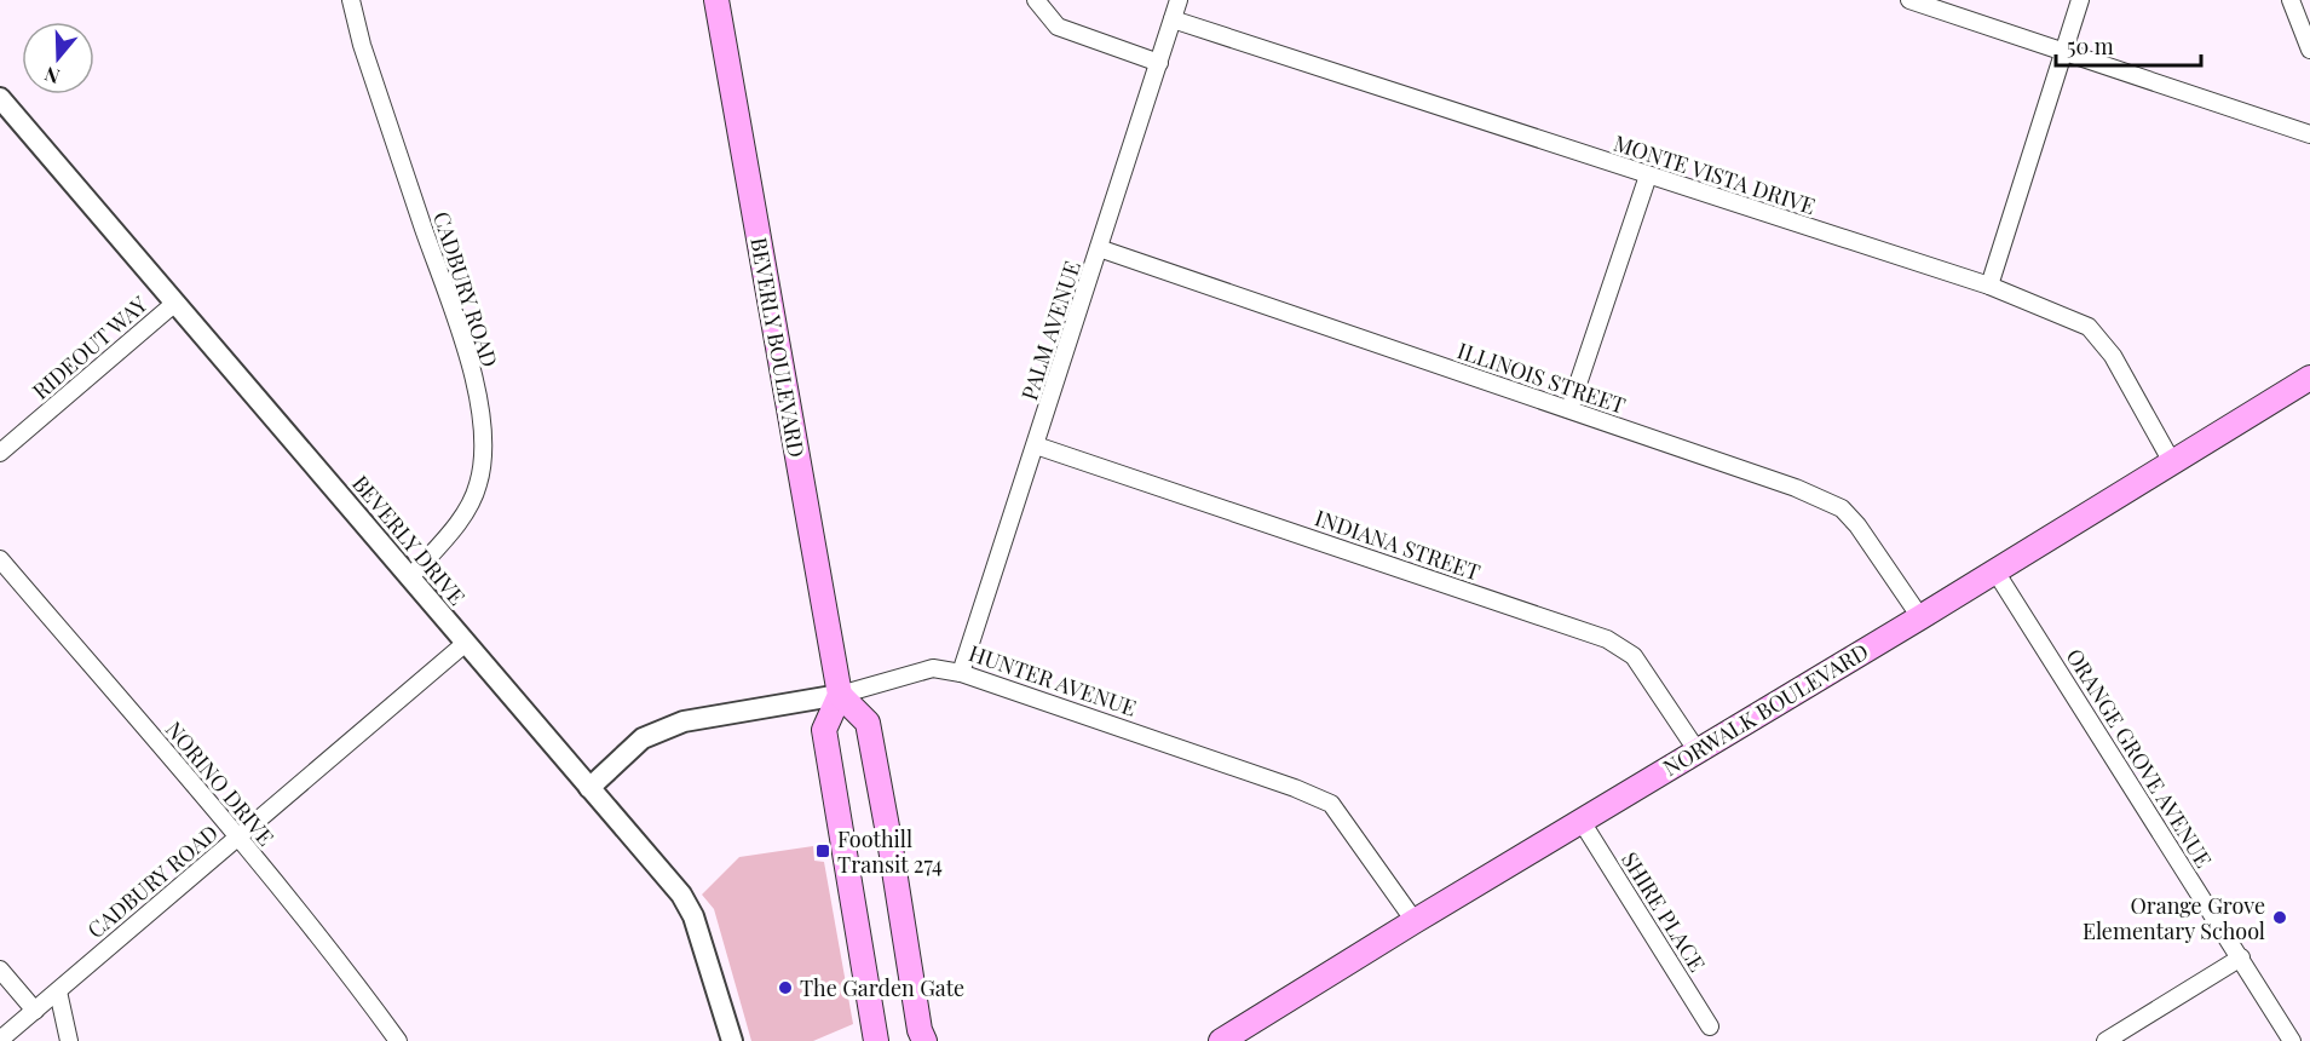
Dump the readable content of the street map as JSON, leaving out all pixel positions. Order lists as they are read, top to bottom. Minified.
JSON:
{"streets":{"main road":["BEVERLY BOULEVARD","NORWALK BOULEVARD"],"street":["MONTE VISTA DRIVE","CADBURY ROAD","PALM AVENUE","RIDEOUT WAY","ILLINOIS STREET","BEVERLY DRIVE","INDIANA STREET","HUNTER AVENUE","ORANGE GROVE AVENUE","NORINO DRIVE","SHIRE PLACE"]},"crossings":[["MONTE VISTA DRIVE","PALM AVENUE"],["MONTE VISTA DRIVE","NORWALK BOULEVARD"],["CADBURY ROAD","BEVERLY DRIVE"],["CADBURY ROAD","NORINO DRIVE"],["PALM AVENUE","ILLINOIS STREET"],["PALM AVENUE","INDIANA STREET"],["PALM AVENUE","HUNTER AVENUE"],["RIDEOUT WAY","BEVERLY DRIVE"],["BEVERLY BOULEVARD","HUNTER AVENUE"],["ILLINOIS STREET","NORWALK BOULEVARD"],["BEVERLY DRIVE","HUNTER AVENUE"],["INDIANA STREET","NORWALK BOULEVARD"],["HUNTER AVENUE","NORWALK BOULEVARD"],["NORWALK BOULEVARD","ORANGE GROVE AVENUE"],["NORWALK BOULEVARD","SHIRE PLACE"]],"places":{"transit":["Foothill Transit 274"],"other":["Orange Grove Elementary School","The Garden Gate"]},"scale_bar":"50 m","north":"bottom"}
